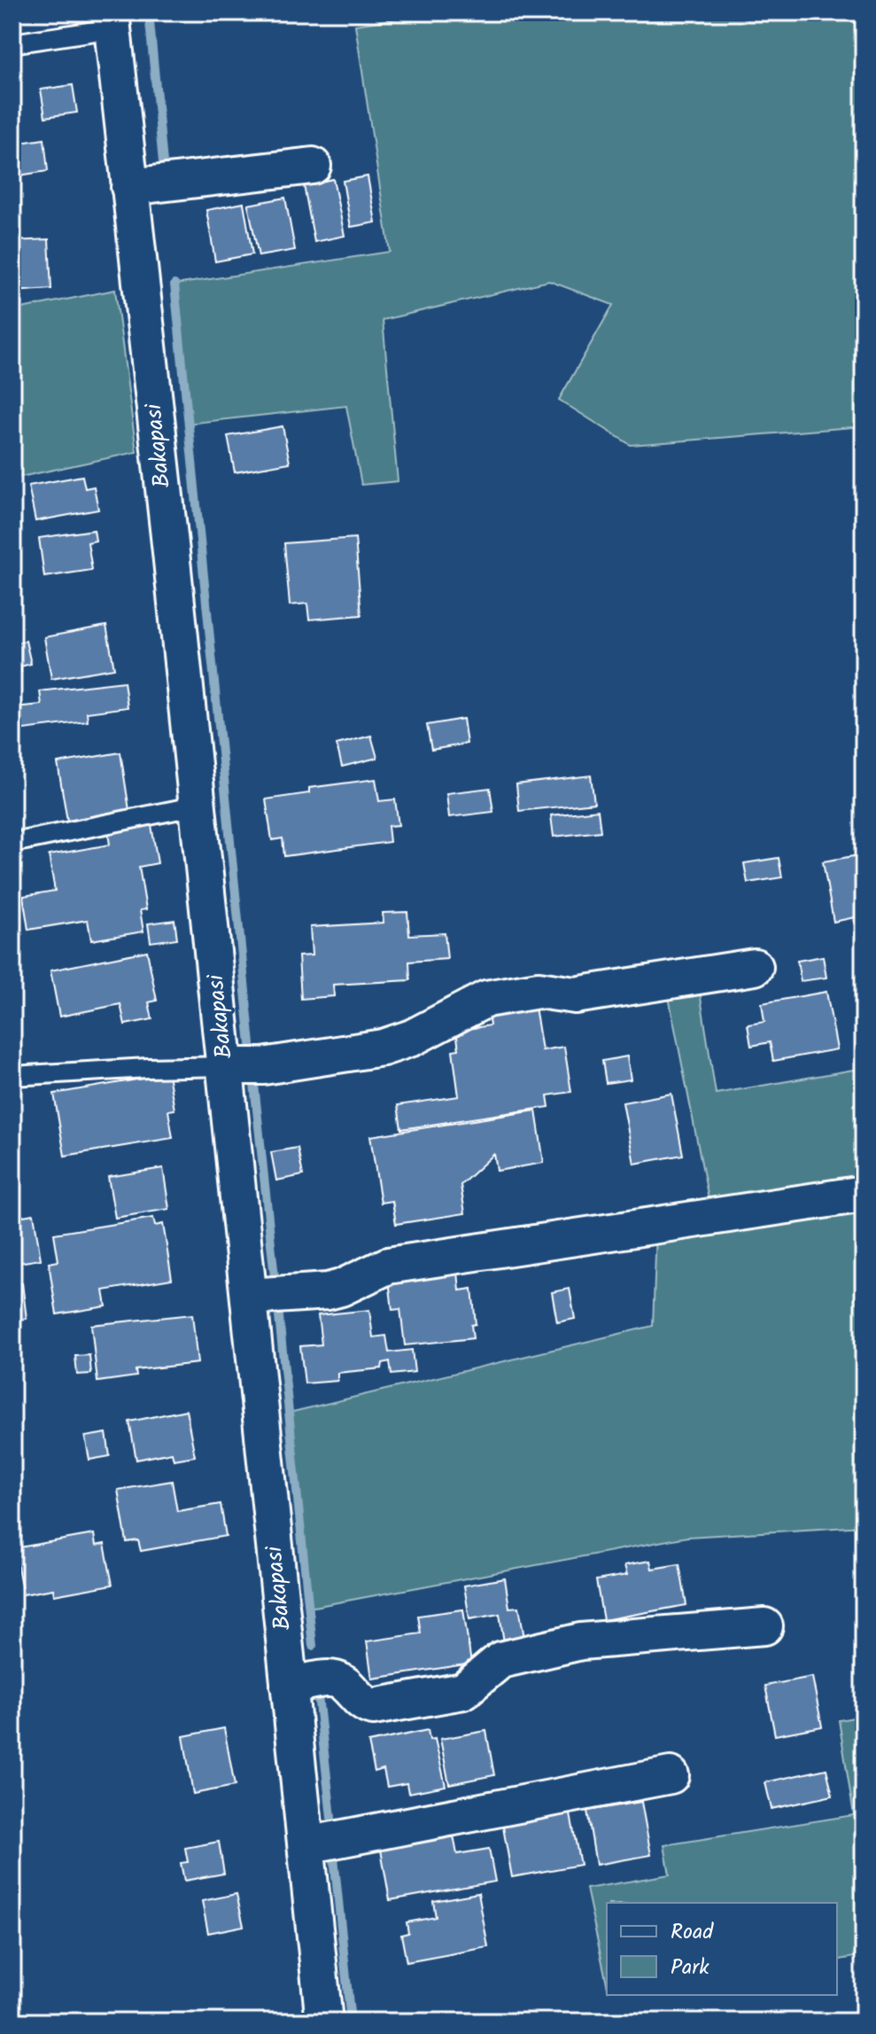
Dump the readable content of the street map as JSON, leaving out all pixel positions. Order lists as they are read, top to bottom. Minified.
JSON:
{"streets":{"street":["Bakapasi"]},"legend":["Road","Park"]}
